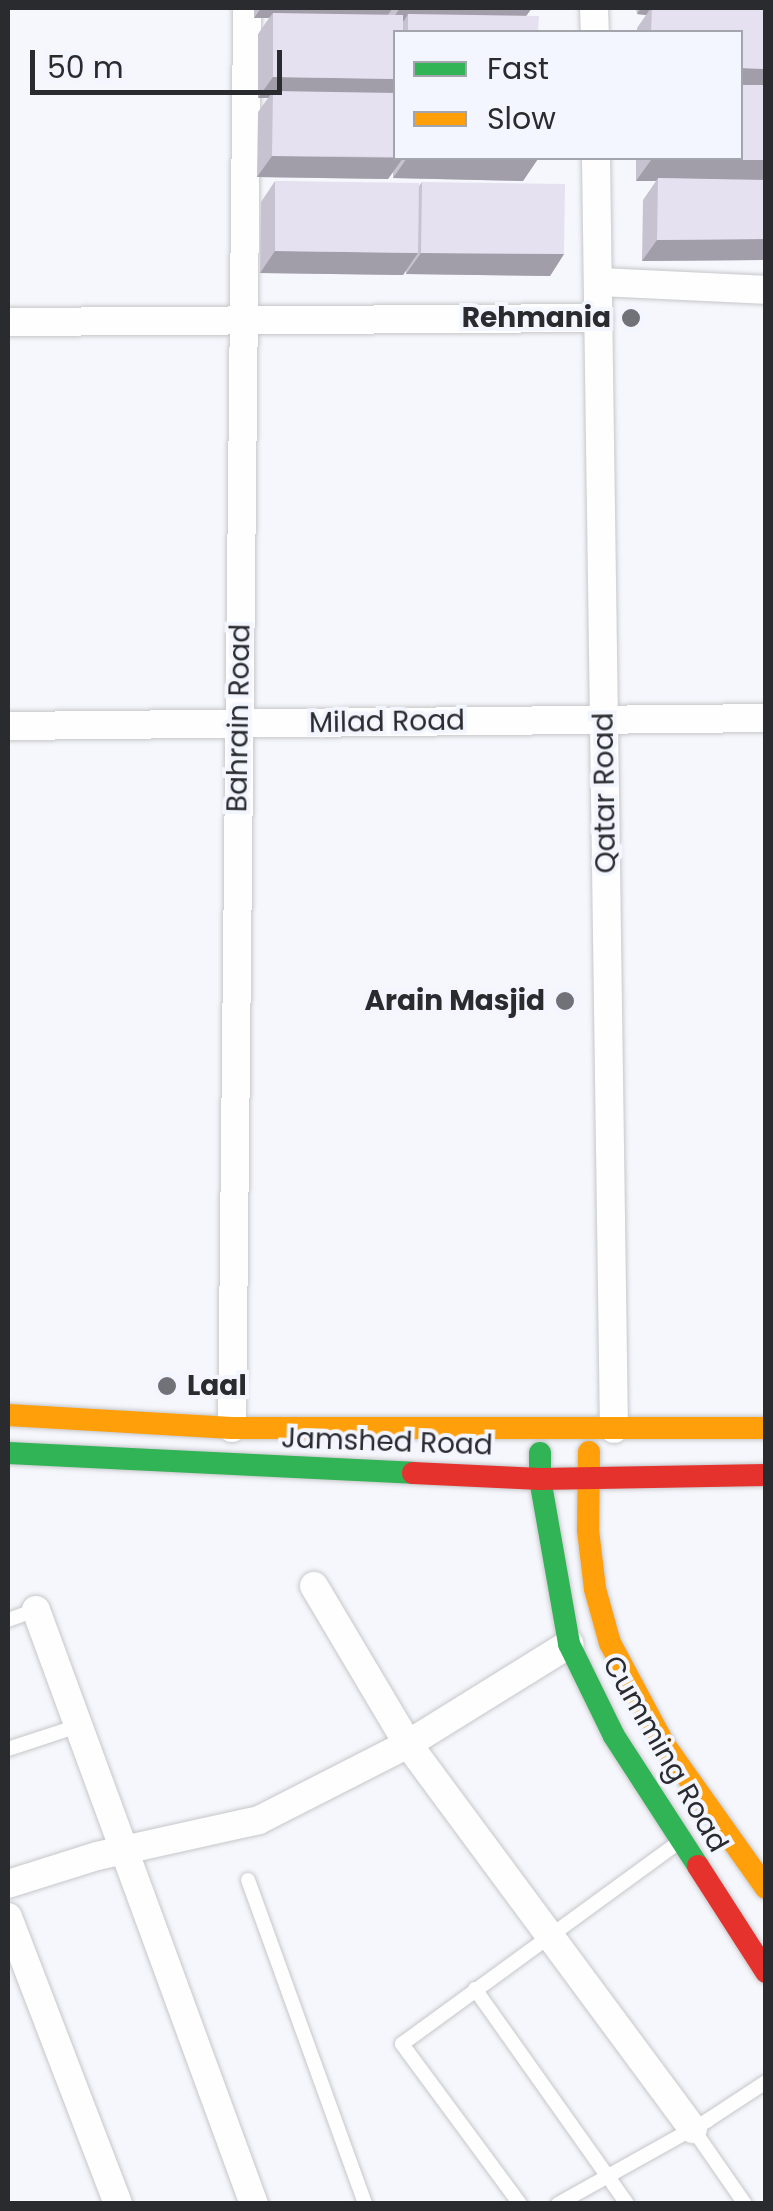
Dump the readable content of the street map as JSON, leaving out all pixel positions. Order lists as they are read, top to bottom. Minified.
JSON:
{"streets":{"main road":["Jamshed Road","Cumming Road"],"street":["Bahrain Road","Milad Road","Qatar Road"]},"crossings":[["Bahrain Road","Milad Road"],["Bahrain Road","Jamshed Road"],["Milad Road","Qatar Road"],["Qatar Road","Jamshed Road"],["Qatar Road","Cumming Road"],["Jamshed Road","Cumming Road"]],"places":["Rehmania","Arain Masjid","Laal"],"legend":["Fast","Slow"],"scale_bar":"50 m"}
